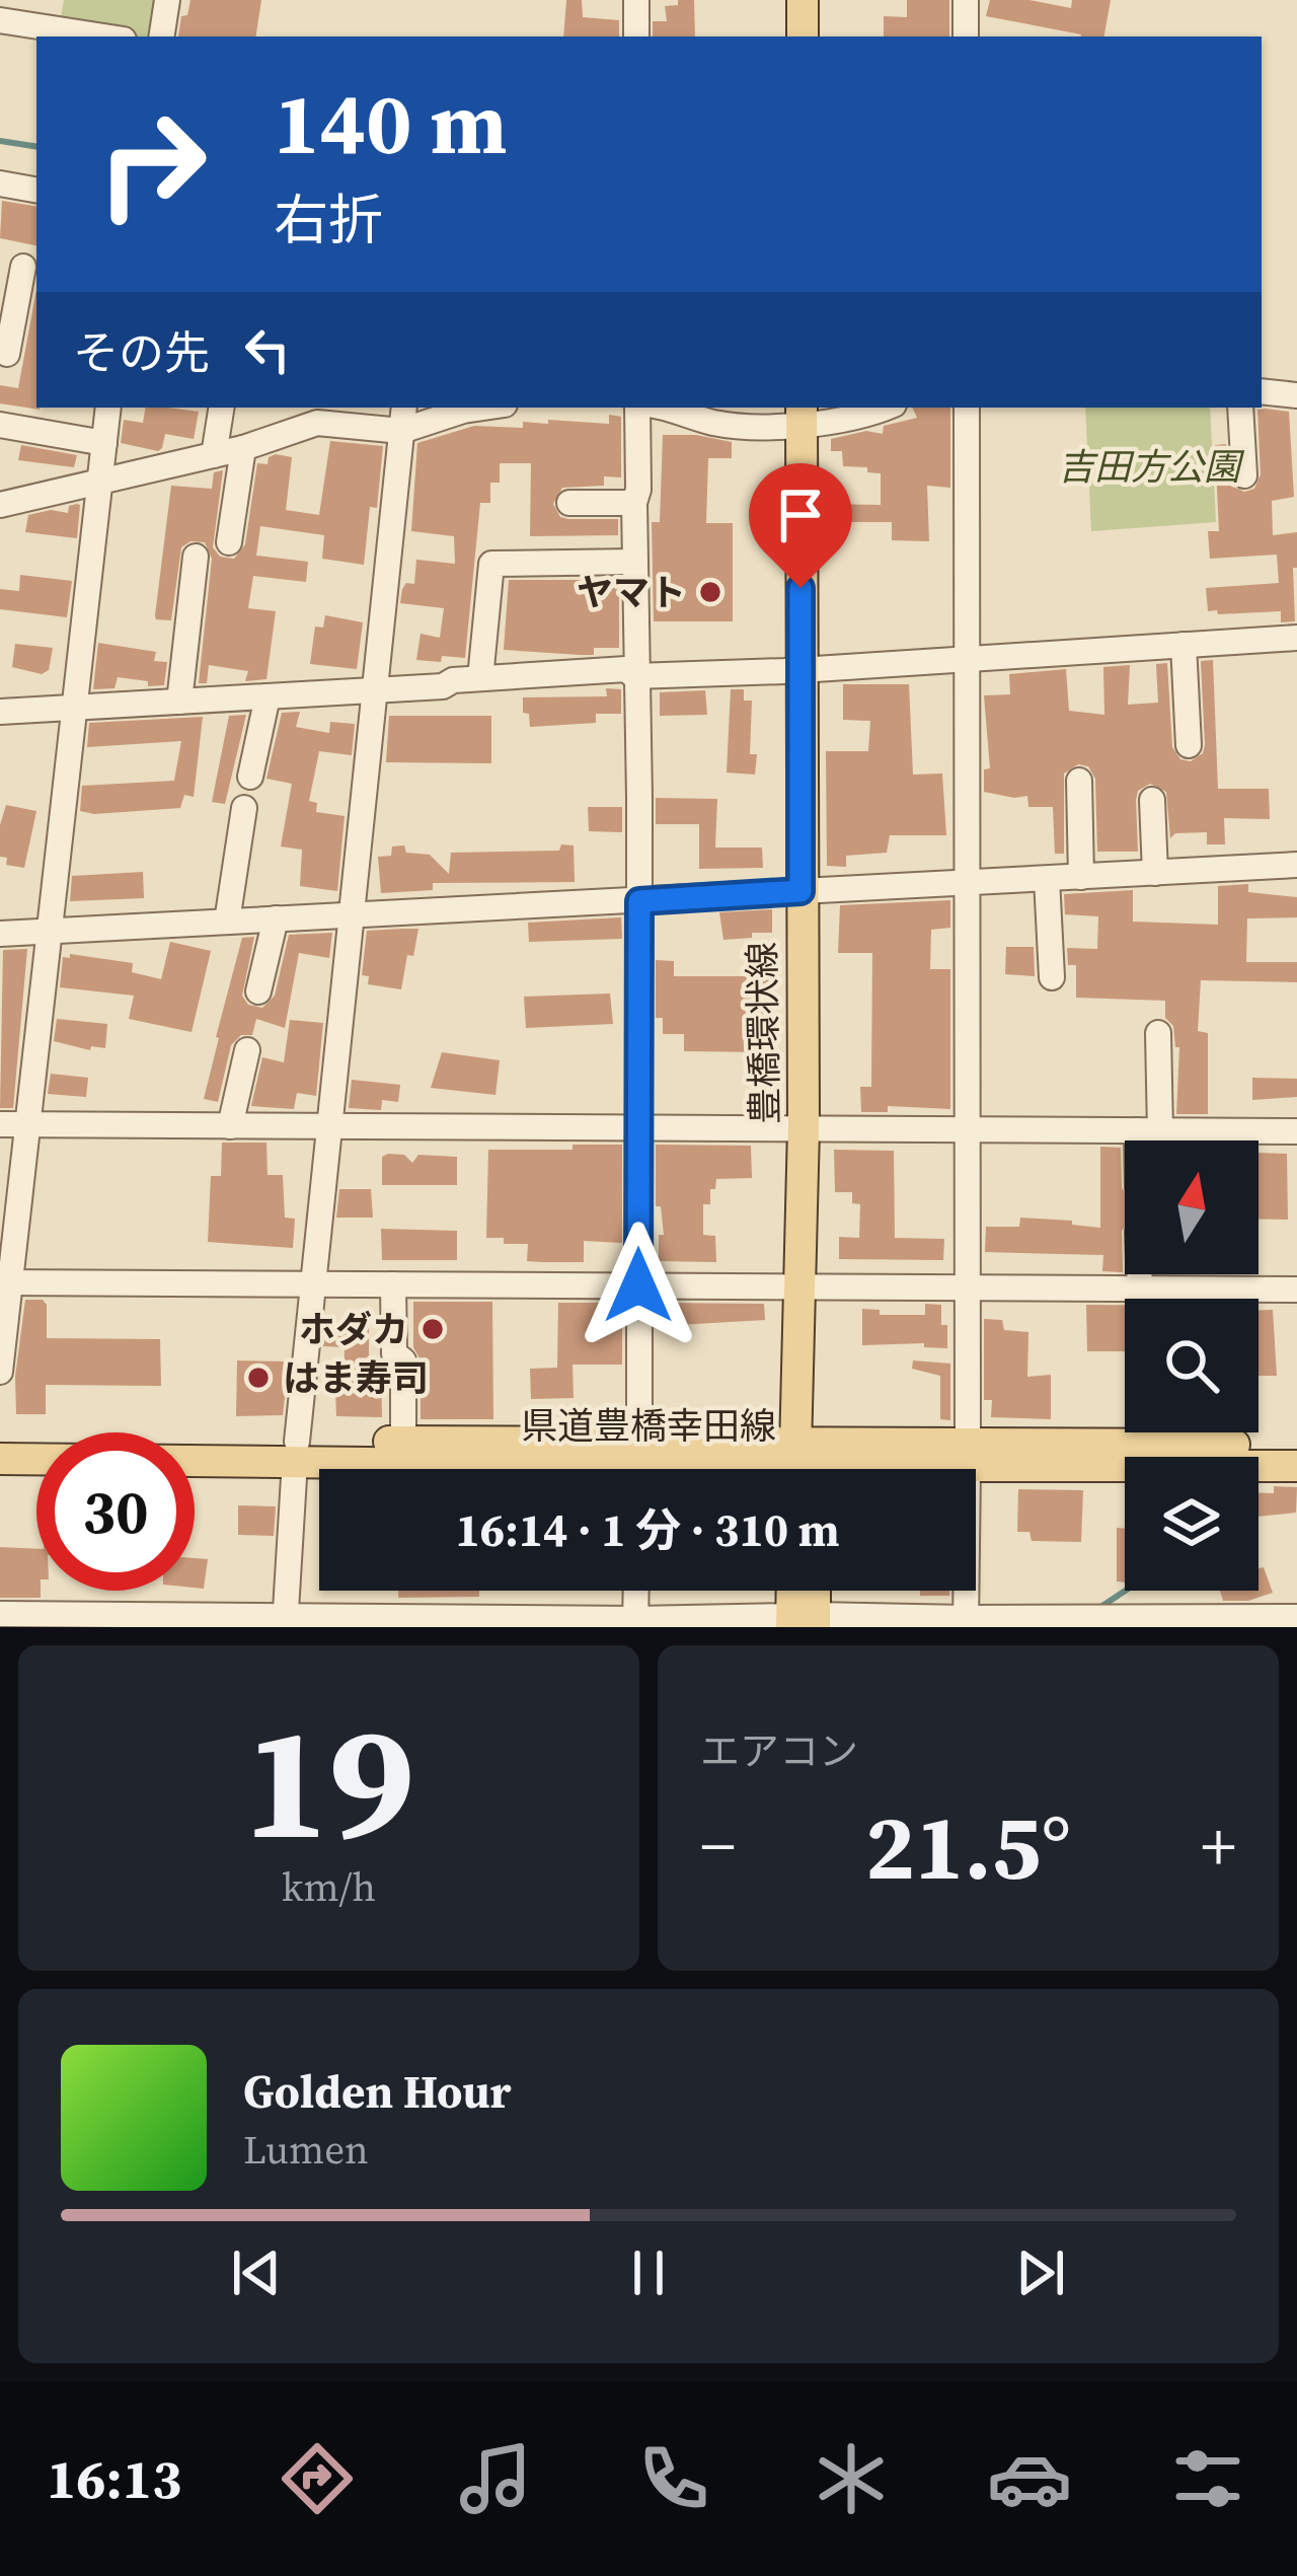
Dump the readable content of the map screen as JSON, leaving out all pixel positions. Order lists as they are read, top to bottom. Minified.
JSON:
{"streets":{"main road":["豊橋環状線","県道豊橋幸田線"]},"parks":["吉田方公園"],"places":["ヤマト","ホダカ","はま寿司"],"north":"top","page":{"turn":["140 m","右折"],"then":"その先","limit":"30","trip":"16:14 · 1 分 · 310 m","tile":[["19","km/h"],"エアコン"],"heat":["−","21.5°","+"],"song":["Golden Hour","Lumen"],"tabs":"16:13"}}
